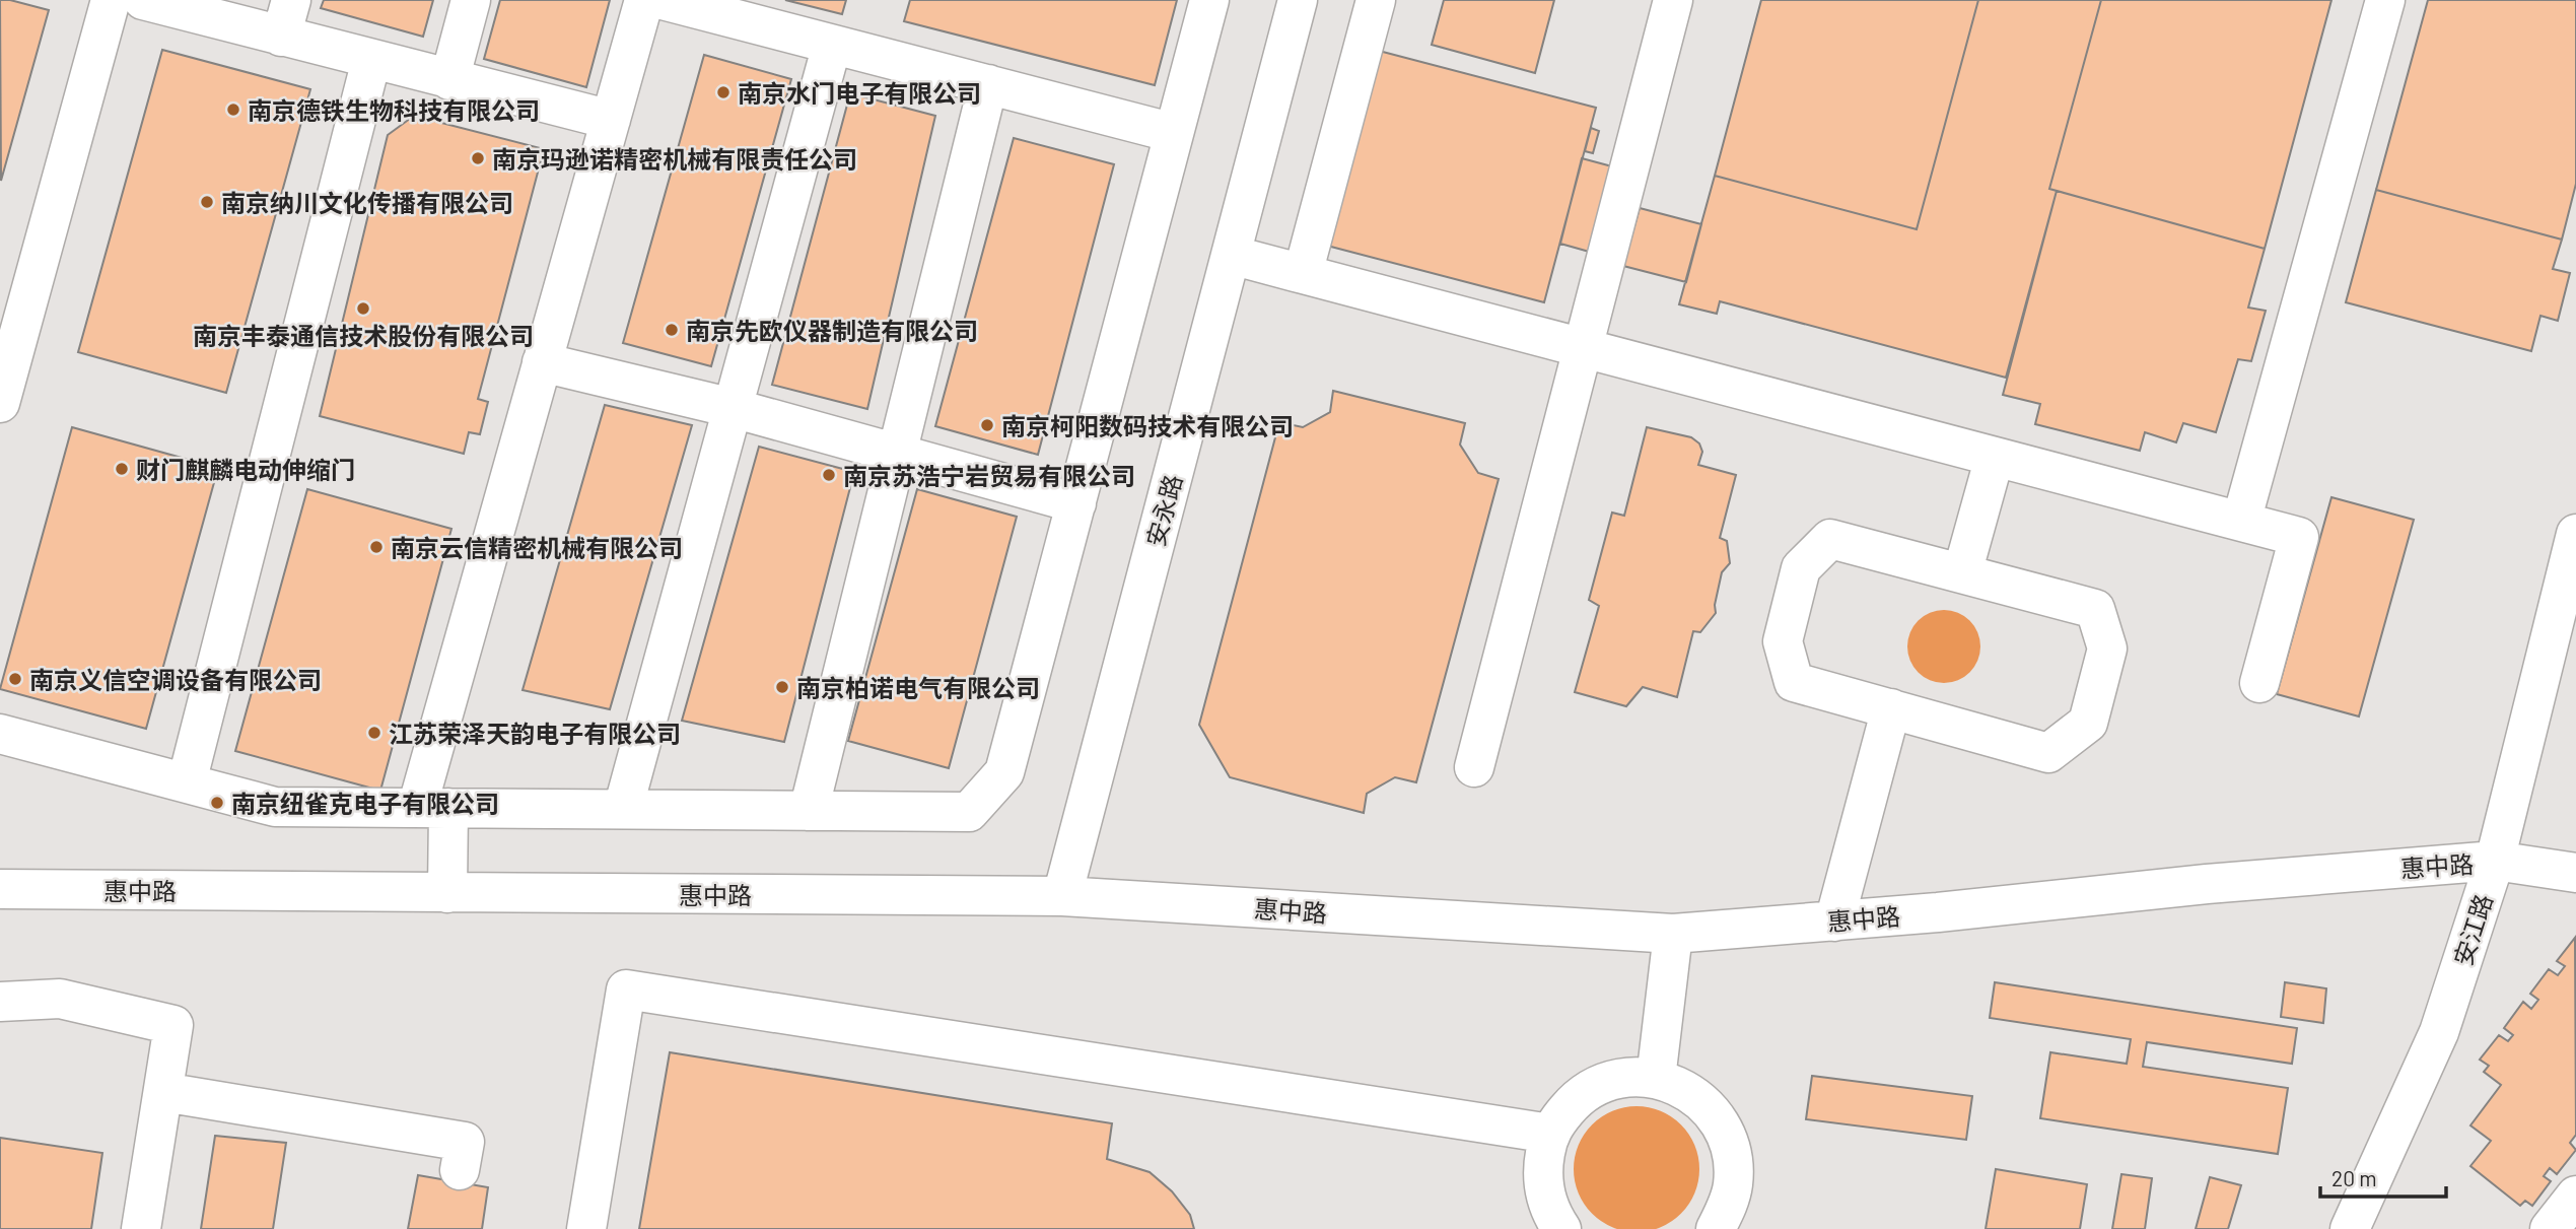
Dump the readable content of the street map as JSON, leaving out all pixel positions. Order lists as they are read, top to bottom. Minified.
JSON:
{"streets":{"street":["安永路","惠中路","安江路"]},"crossings":[["安永路","惠中路"],["惠中路","安江路"]],"places":["南京水门电子有限公司","南京德铁生物科技有限公司","南京玛逊诺精密机械有限责任公司","南京纳川文化传播有限公司","南京丰泰通信技术股份有限公司","南京先欧仪器制造有限公司","南京柯阳数码技术有限公司","财门麒麟电动伸缩门","南京苏浩宁岩贸易有限公司","南京云信精密机械有限公司","南京义信空调设备有限公司","南京柏诺电气有限公司","江苏荣泽天韵电子有限公司","南京纽雀克电子有限公司"],"scale_bar":"20 m"}
